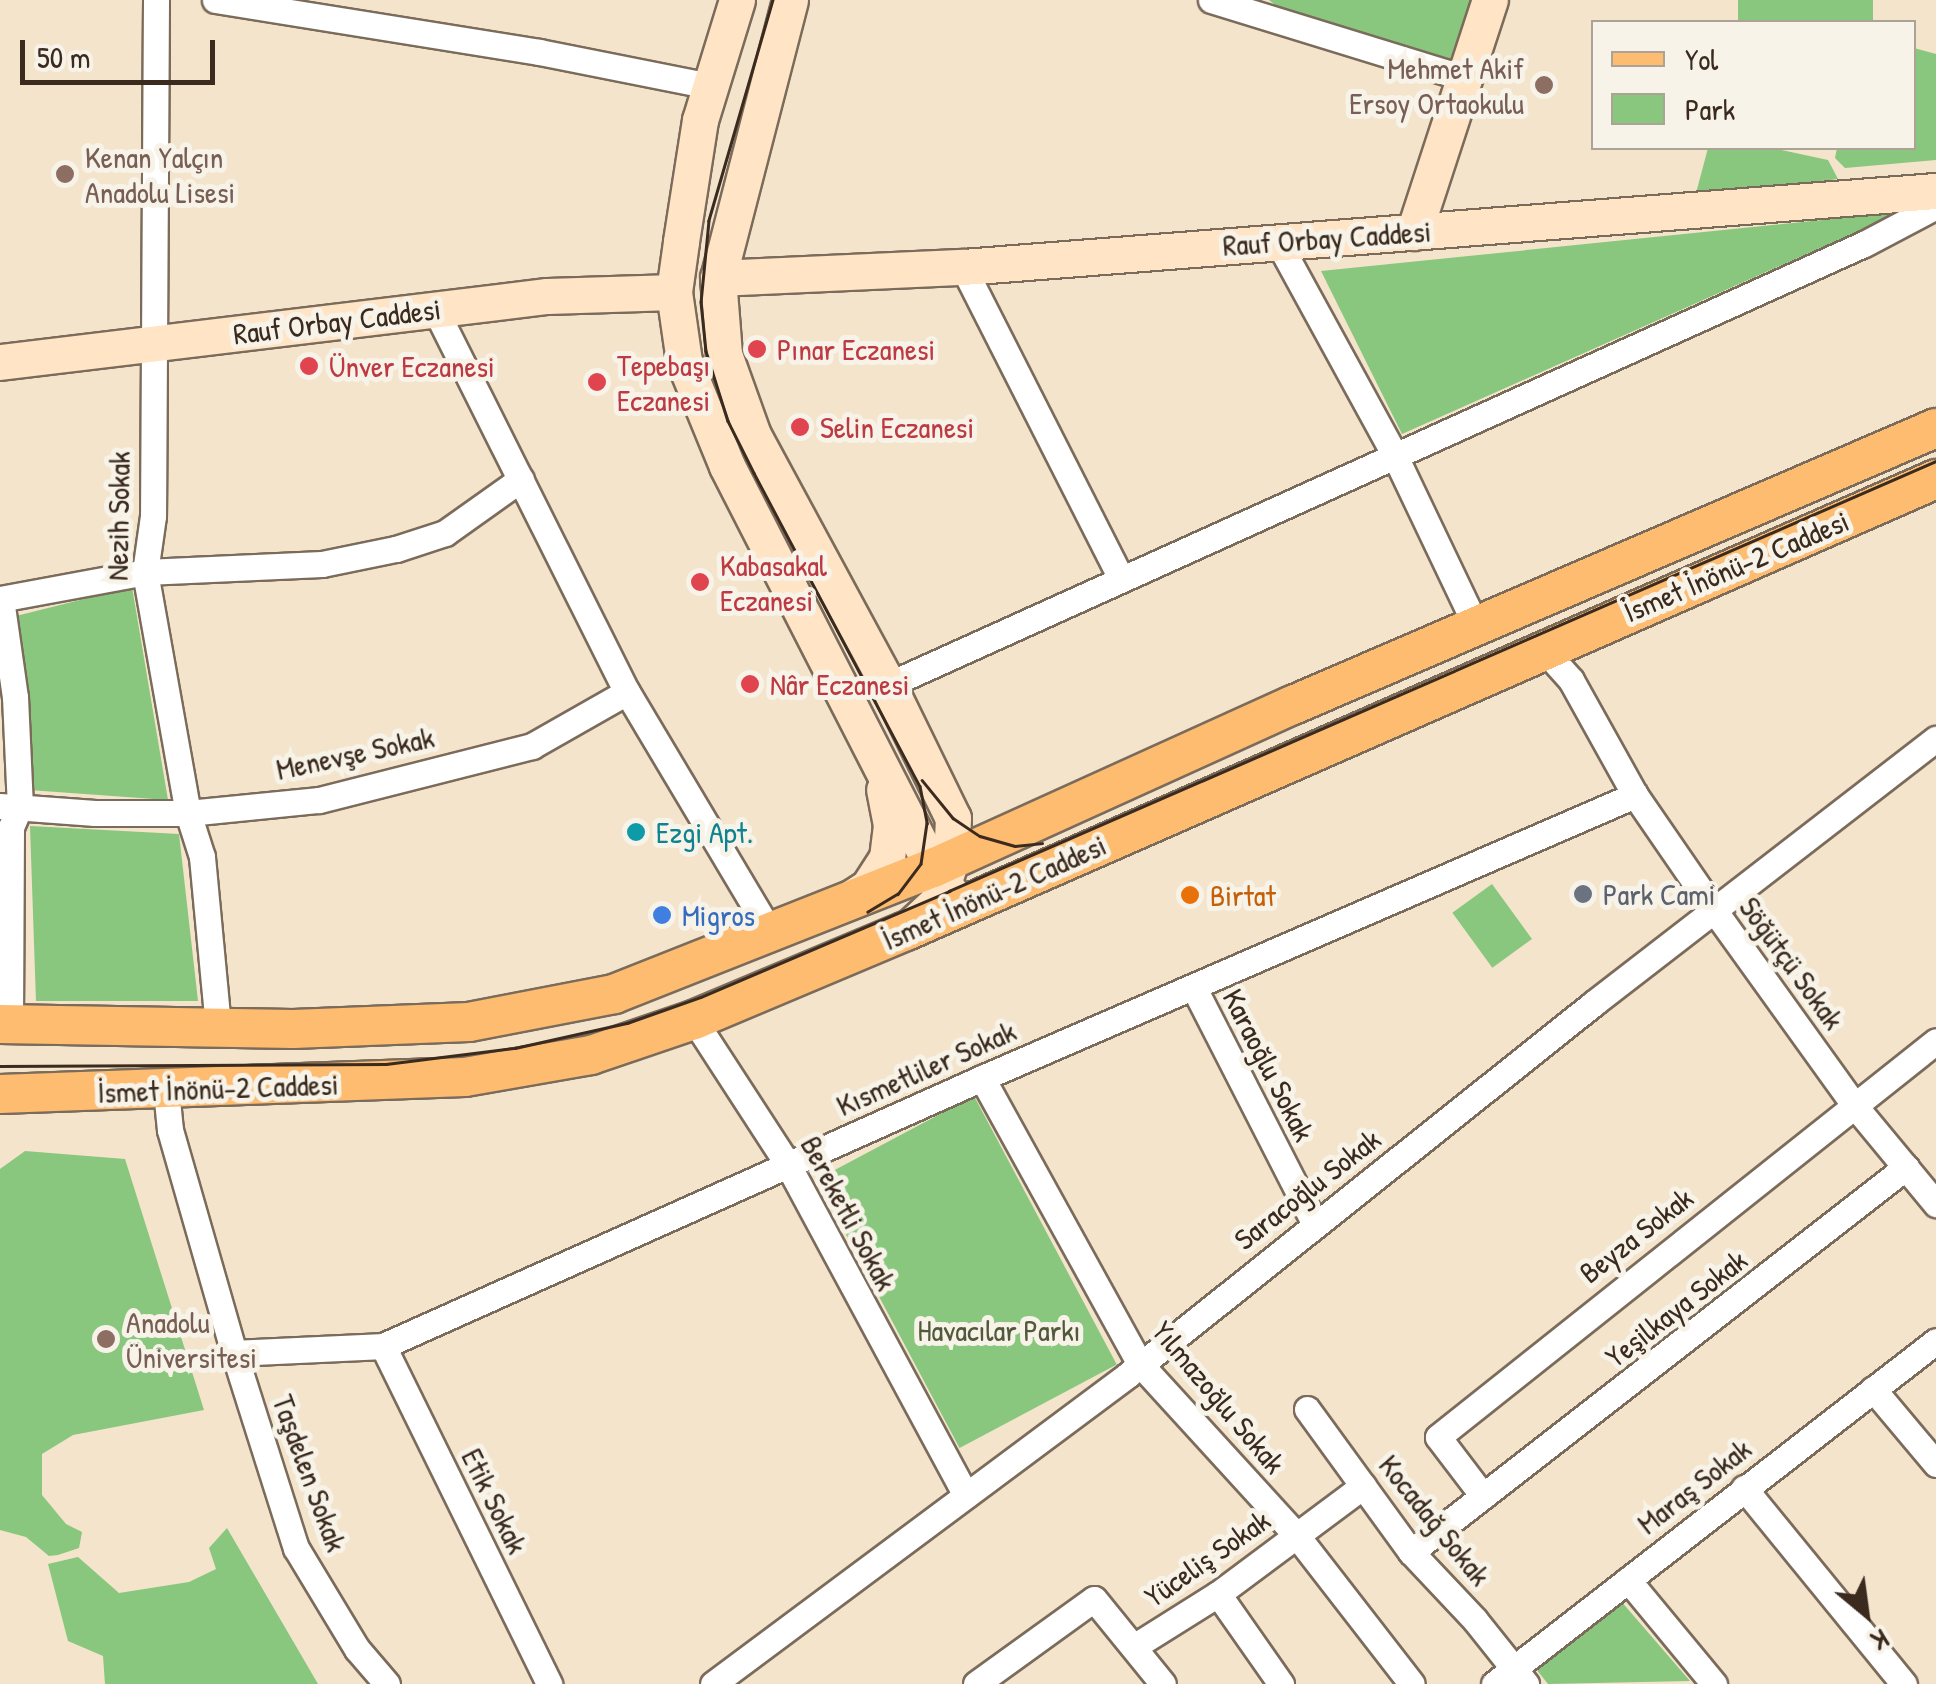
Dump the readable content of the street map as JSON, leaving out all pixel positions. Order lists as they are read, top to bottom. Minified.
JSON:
{"streets":{"main road":["İsmet İnönü-2 Caddesi"],"street":["Rauf Orbay Caddesi","Nezih Sokak","Menevşe Sokak","Söğütçü Sokak","Karaoğlu Sokak","Kısmetliler Sokak","Saracoğlu Sokak","Bereketli Sokak","Beyza Sokak","Yeşilkaya Sokak","Yılmazoğlu Sokak","Taşdelen Sokak","Maraş Sokak","Etik Sokak","Kocadağ Sokak","Yüceliş Sokak"]},"crossings":[["Rauf Orbay Caddesi","Nezih Sokak"],["Nezih Sokak","İsmet İnönü-2 Caddesi"],["Nezih Sokak","Menevşe Sokak"],["İsmet İnönü-2 Caddesi","Söğütçü Sokak"],["İsmet İnönü-2 Caddesi","Bereketli Sokak"],["İsmet İnönü-2 Caddesi","Taşdelen Sokak"],["Söğütçü Sokak","Kısmetliler Sokak"],["Söğütçü Sokak","Saracoğlu Sokak"],["Söğütçü Sokak","Beyza Sokak"],["Söğütçü Sokak","Yeşilkaya Sokak"],["Karaoğlu Sokak","Kısmetliler Sokak"],["Karaoğlu Sokak","Saracoğlu Sokak"],["Kısmetliler Sokak","Bereketli Sokak"],["Kısmetliler Sokak","Yılmazoğlu Sokak"],["Kısmetliler Sokak","Taşdelen Sokak"],["Kısmetliler Sokak","Etik Sokak"],["Saracoğlu Sokak","Bereketli Sokak"],["Saracoğlu Sokak","Yılmazoğlu Sokak"],["Beyza Sokak","Yeşilkaya Sokak"],["Yeşilkaya Sokak","Kocadağ Sokak"],["Yılmazoğlu Sokak","Yüceliş Sokak"],["Maraş Sokak","Kocadağ Sokak"],["Kocadağ Sokak","Yüceliş Sokak"]],"parks":["Havacılar Parkı"],"places":["Mehmet Akif Ersoy Ortaokulu","Kenan Yalçın Anadolu Lisesi","Pınar Eczanesi","Ünver Eczanesi","Tepebaşı Eczanesi","Selin Eczanesi","Kabasakal Eczanesi","Nâr Eczanesi","Ezgi Apt.","Park Cami","Birtat","Migros","Anadolu Üniversitesi"],"legend":["Yol","Park"],"scale_bar":"50 m","north":"bottom right"}
